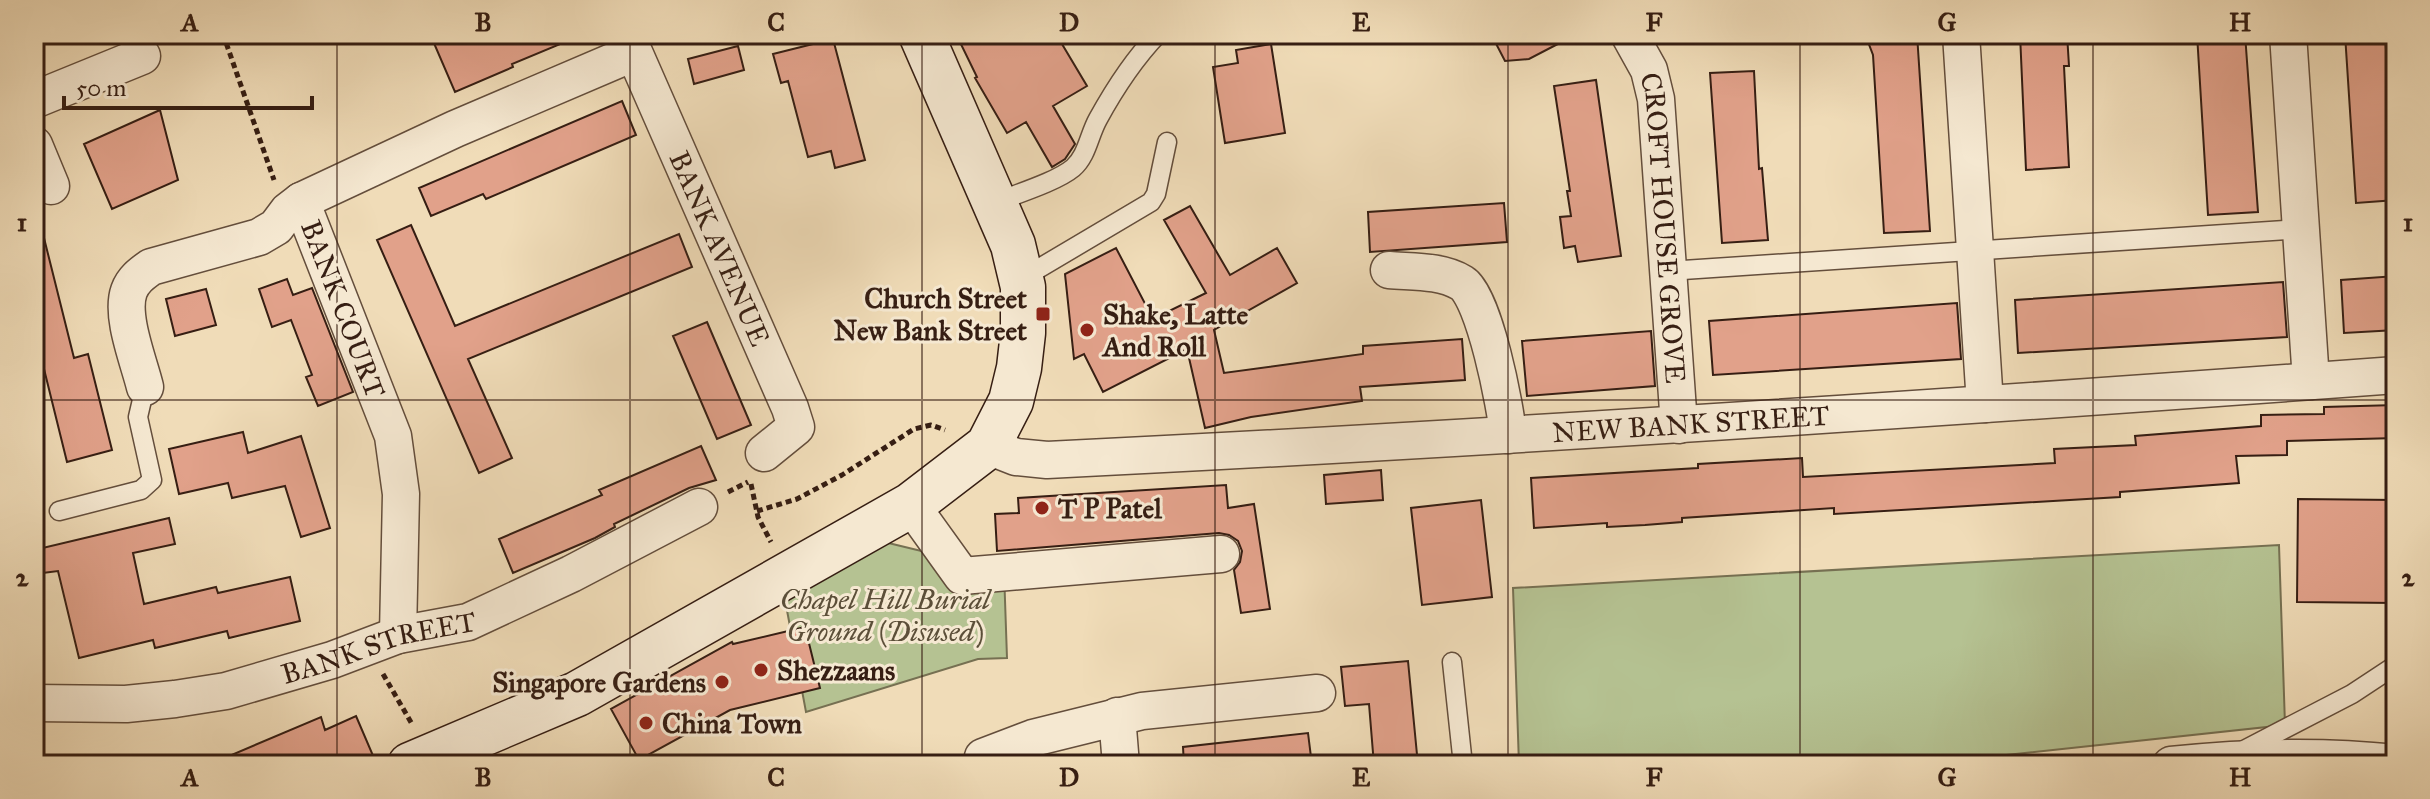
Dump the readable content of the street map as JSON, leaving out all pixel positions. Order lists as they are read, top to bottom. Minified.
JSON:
{"streets":{"street":["CROFT HOUSE GROVE","BANK AVENUE","BANK COURT","NEW BANK STREET","BANK STREET"]},"crossings":[["CROFT HOUSE GROVE","NEW BANK STREET"],["BANK AVENUE","BANK COURT"],["BANK COURT","BANK STREET"]],"parks":["Chapel Hill Burial Ground (Disused)"],"places":{"transit":["Church Street New Bank Street"],"other":["Shake, Latte And Roll","T P Patel","Shezzaans","Singapore Gardens","China Town"]},"scale_bar":"50 m","grid":{"columns":["A","B","C","D","E","F","G","H"],"rows":["1","2"]}}
